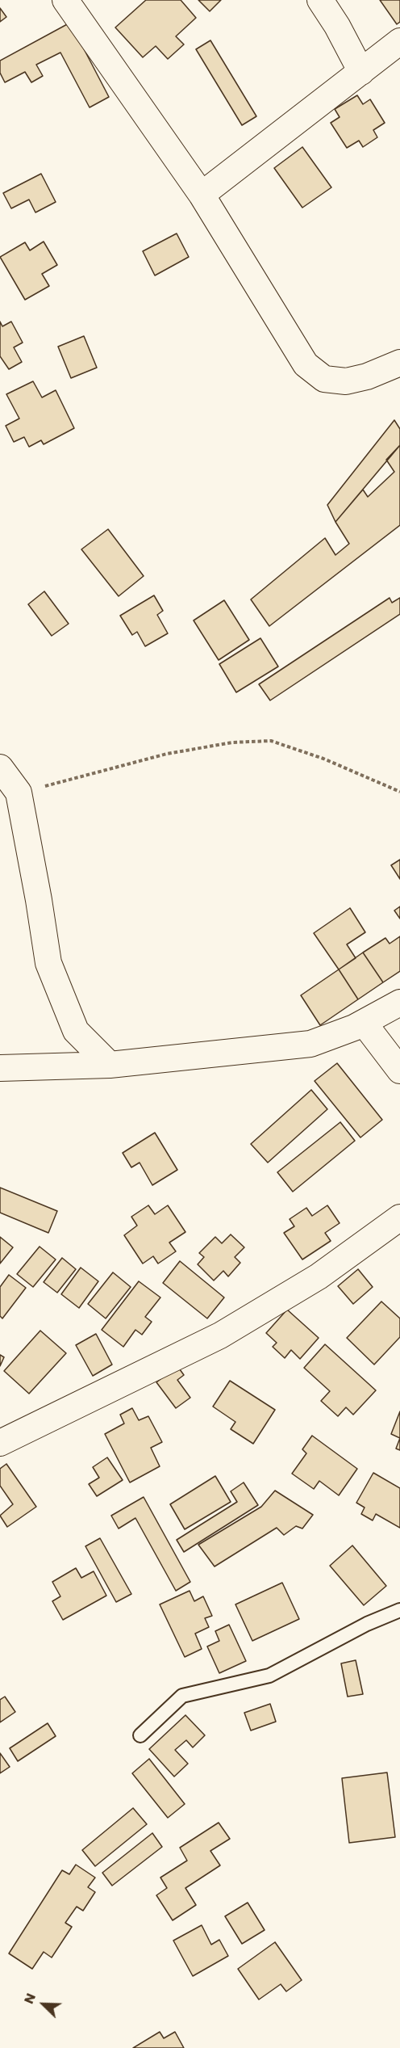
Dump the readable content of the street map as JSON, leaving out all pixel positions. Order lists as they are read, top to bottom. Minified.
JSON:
{"north":"top left"}
